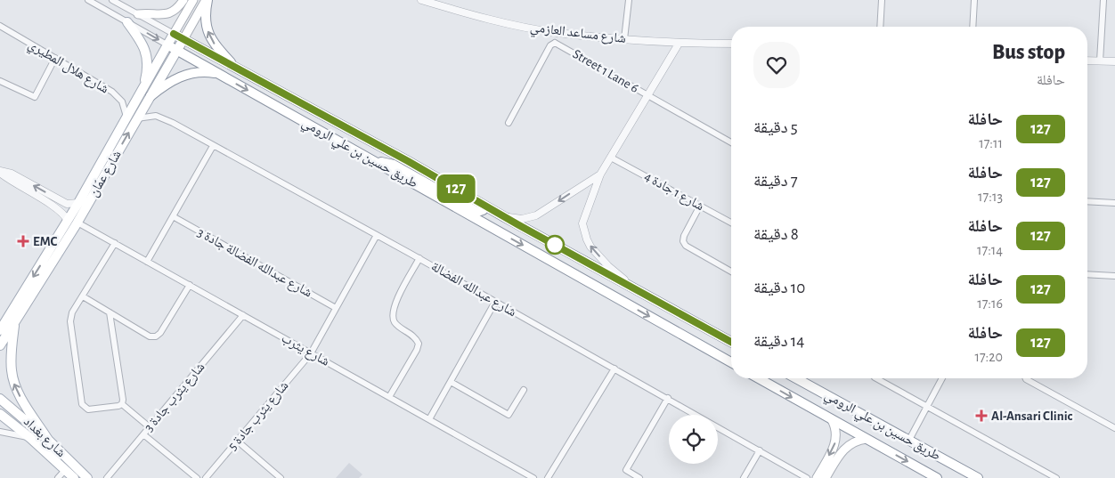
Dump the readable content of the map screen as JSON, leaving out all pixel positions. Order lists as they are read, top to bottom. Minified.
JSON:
{"streets":{"main road":["طريق حسين بن علي الرومي","شارع عمّان","شارع بغداد"],"street":["شارع مساعد العازمي","شارع هلال المطيري","Street 1 Lane 6","شارع 1 جادة 4","شارع عبدالله الفضالة جادة 3","شارع عبدالله الفضالة","شارع يثرب","شارع يثرب جادة 3","شارع يثرب جادة 5"]},"crossings":[["شارع هلال المطيري","شارع عمّان"],["طريق حسين بن علي الرومي","شارع عمّان"],["شارع عمّان","شارع عبدالله الفضالة"],["شارع عمّان","شارع يثرب"],["شارع عبدالله الفضالة جادة 3","شارع يثرب جادة 5"],["شارع عبدالله الفضالة","شارع يثرب جادة 5"],["شارع يثرب","شارع يثرب جادة 3"],["شارع يثرب","شارع يثرب جادة 5"]],"places":{"health":["EMC","Al-Ansari Clinic"]},"lines":["bus line 127"],"page":{"on_map":"127","heading":["Bus stop","حافلة"],"list":[{"mark":"127","name":"حافلة","note":"17:11","value":"5 دقيقة"},{"mark":"127","name":"حافلة","note":"17:13","value":"7 دقيقة"},{"mark":"127","name":"حافلة","note":"17:14","value":"8 دقيقة"},{"mark":"127","name":"حافلة","note":"17:16","value":"10 دقيقة"},{"mark":"127","name":"حافلة","note":"17:20","value":"14 دقيقة"}]}}
